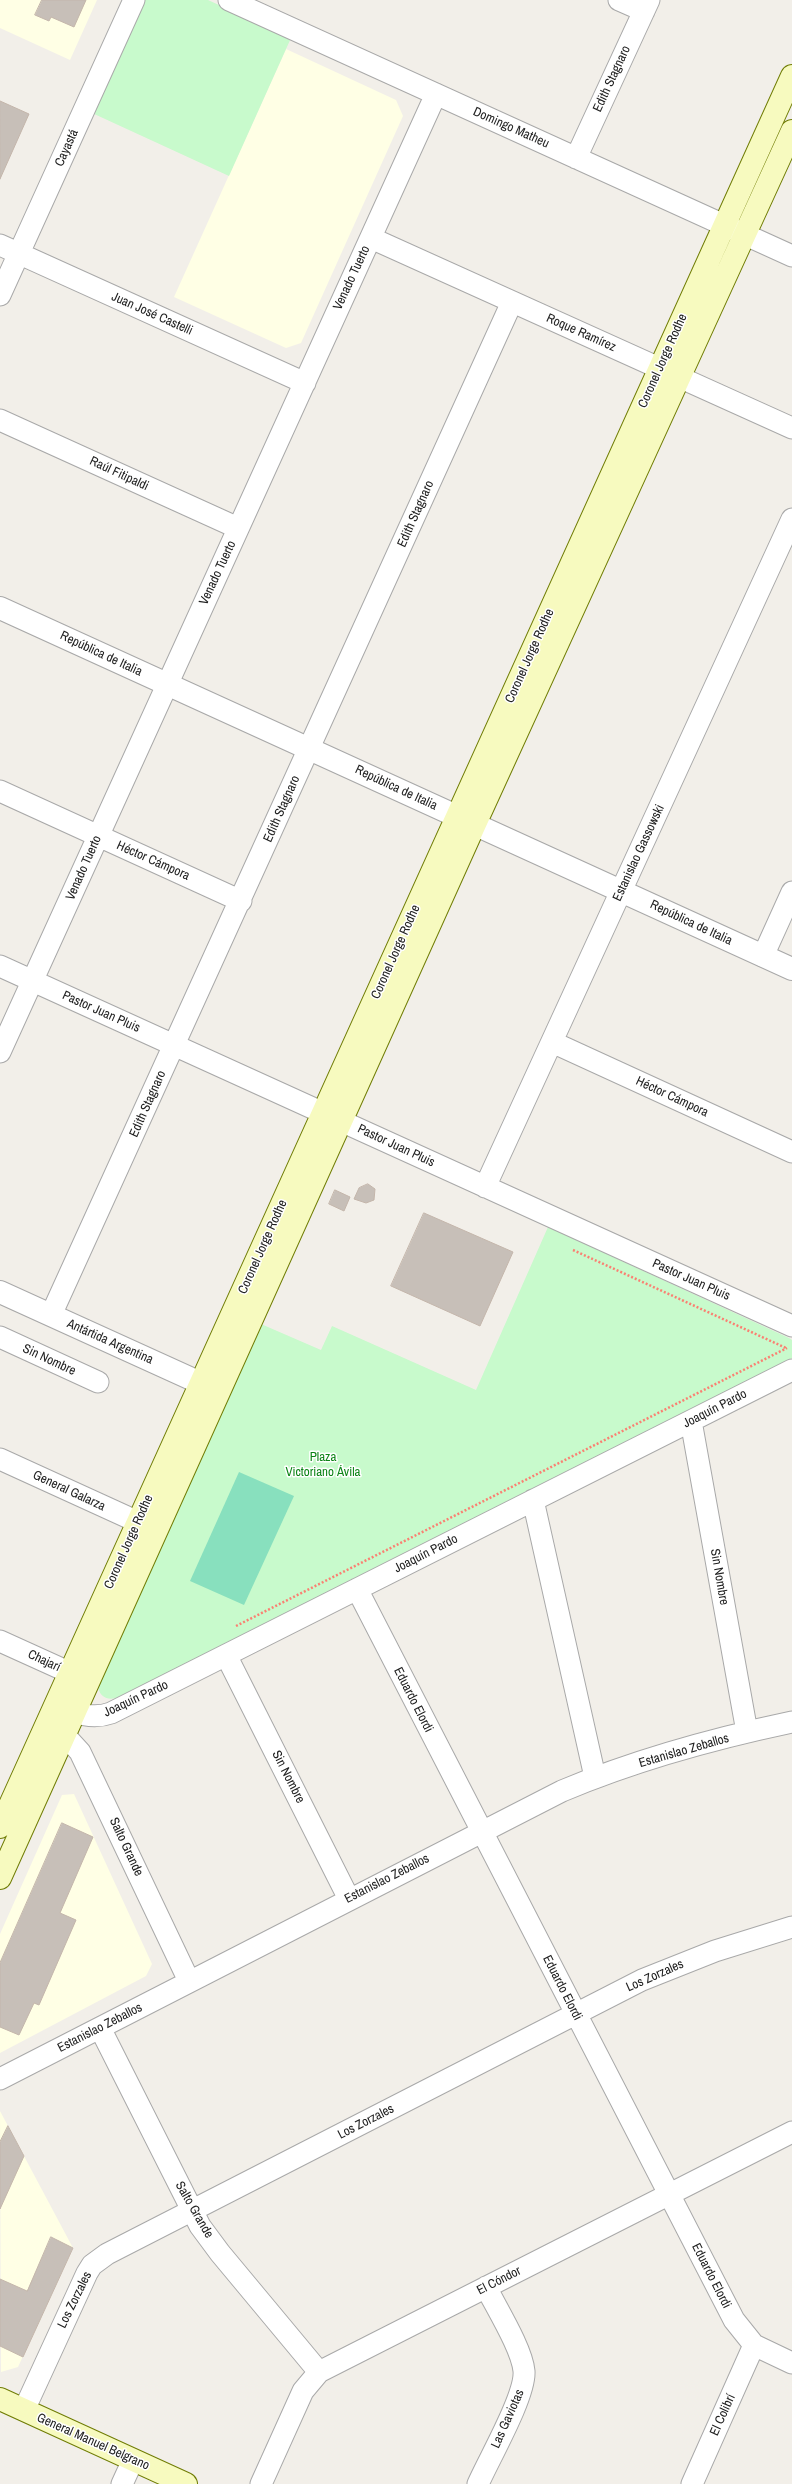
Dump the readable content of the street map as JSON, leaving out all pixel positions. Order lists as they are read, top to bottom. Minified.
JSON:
{"streets":{"main road":["Coronel Jorge Rodhe","General Manuel Belgrano"],"street":["Edith Stagnaro","Domingo Matheu","Cayastá","Venado Tuerto","Juan José Castelli","Roque Ramírez","Raúl Fitipaldi","República de Italia","Estanislao Gassowski","Héctor Cámpora","Pastor Juan Pluis","Antártida Argentina","Sin Nombre","Joaquín Pardo","General Galarza","Chajarí","Eduardo Elordi","Estanislao Zeballos","Salto Grande","Los Zorzales","El Cóndor","El Colibrí","Las Gaviotas"]},"crossings":[["Edith Stagnaro","Domingo Matheu"],["Edith Stagnaro","Roque Ramírez"],["Edith Stagnaro","República de Italia"],["Edith Stagnaro","Héctor Cámpora"],["Edith Stagnaro","Pastor Juan Pluis"],["Edith Stagnaro","Antártida Argentina"],["Domingo Matheu","Venado Tuerto"],["Domingo Matheu","Coronel Jorge Rodhe"],["Cayastá","Juan José Castelli"],["Venado Tuerto","Juan José Castelli"],["Venado Tuerto","Roque Ramírez"],["Venado Tuerto","Raúl Fitipaldi"],["Venado Tuerto","República de Italia"],["Venado Tuerto","Héctor Cámpora"],["Venado Tuerto","Pastor Juan Pluis"],["Roque Ramírez","Coronel Jorge Rodhe"],["Coronel Jorge Rodhe","República de Italia"],["Coronel Jorge Rodhe","Pastor Juan Pluis"],["Coronel Jorge Rodhe","Antártida Argentina"],["Coronel Jorge Rodhe","Joaquín Pardo"],["Coronel Jorge Rodhe","General Galarza"],["Coronel Jorge Rodhe","Chajarí"],["Coronel Jorge Rodhe","Salto Grande"],["República de Italia","Estanislao Gassowski"],["Estanislao Gassowski","Héctor Cámpora"],["Estanislao Gassowski","Pastor Juan Pluis"],["Sin Nombre","Joaquín Pardo"],["Sin Nombre","Estanislao Zeballos"],["Joaquín Pardo","Eduardo Elordi"],["Eduardo Elordi","Estanislao Zeballos"],["Eduardo Elordi","Los Zorzales"],["Eduardo Elordi","El Cóndor"],["Eduardo Elordi","El Colibrí"],["Estanislao Zeballos","Salto Grande"],["Salto Grande","Los Zorzales"],["Salto Grande","El Cóndor"],["Los Zorzales","General Manuel Belgrano"],["El Cóndor","Las Gaviotas"]],"parks":["Plaza Victoriano Ávila"]}
